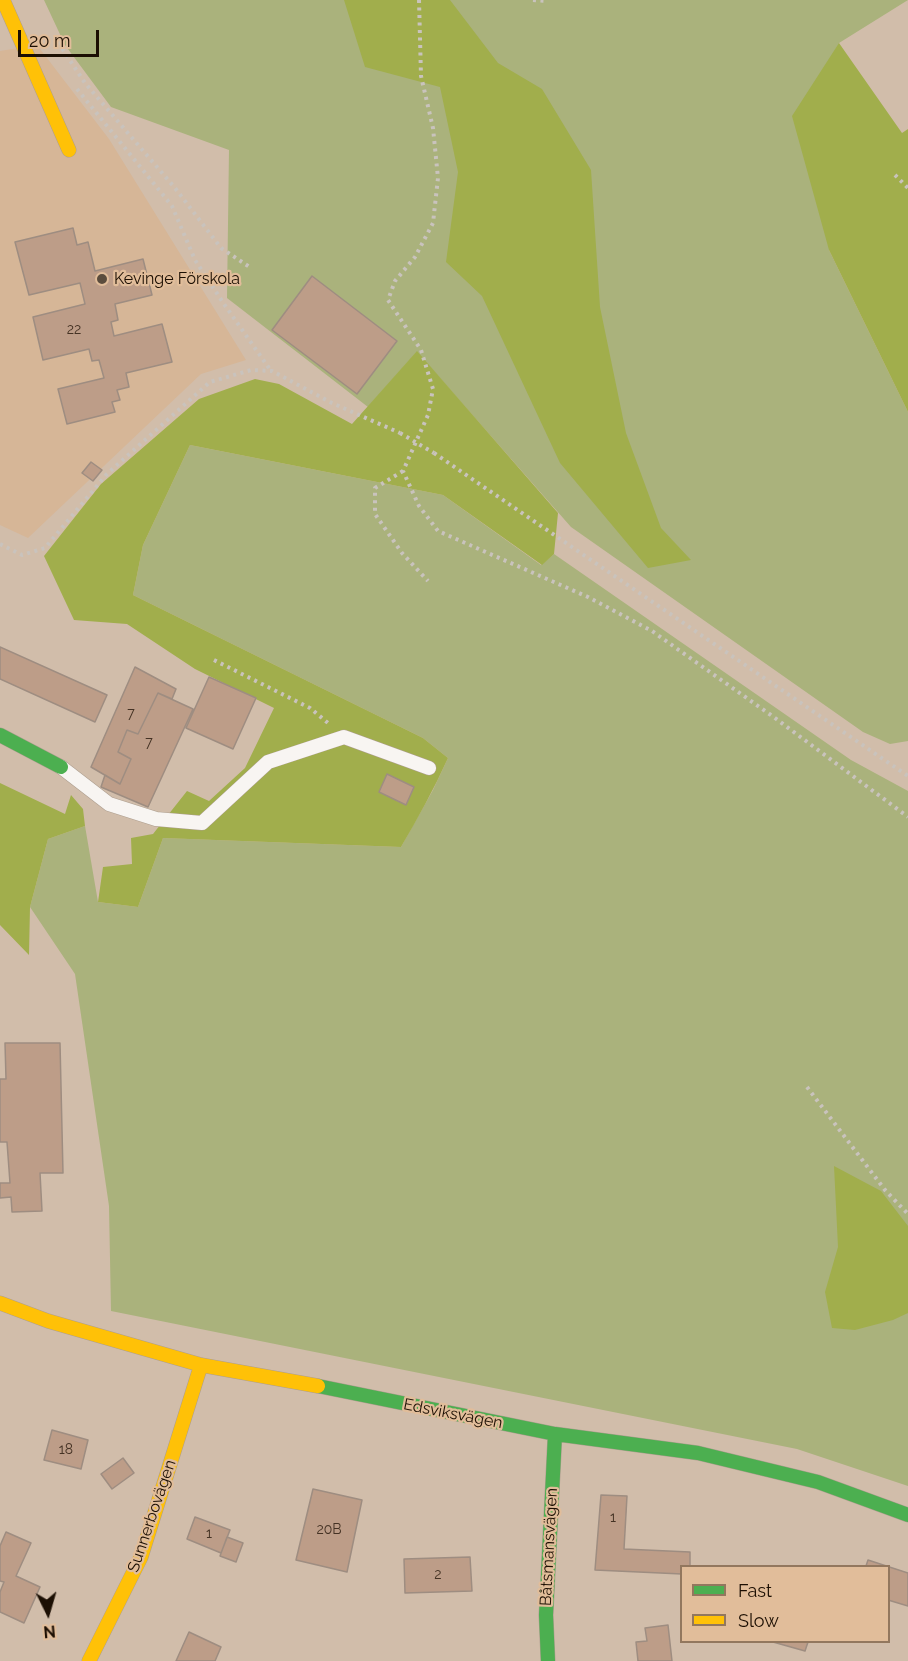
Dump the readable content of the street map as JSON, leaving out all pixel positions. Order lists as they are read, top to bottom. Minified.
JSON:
{"streets":{"street":["Edsviksvägen","Sunnerbovägen","Båtsmansvägen"]},"crossings":[["Edsviksvägen","Sunnerbovägen"],["Edsviksvägen","Båtsmansvägen"]],"places":["Kevinge Förskola"],"house_numbers":["22","7","7","18","1","20B","1","2"],"legend":["Fast","Slow"],"scale_bar":"20 m","north":"bottom"}
